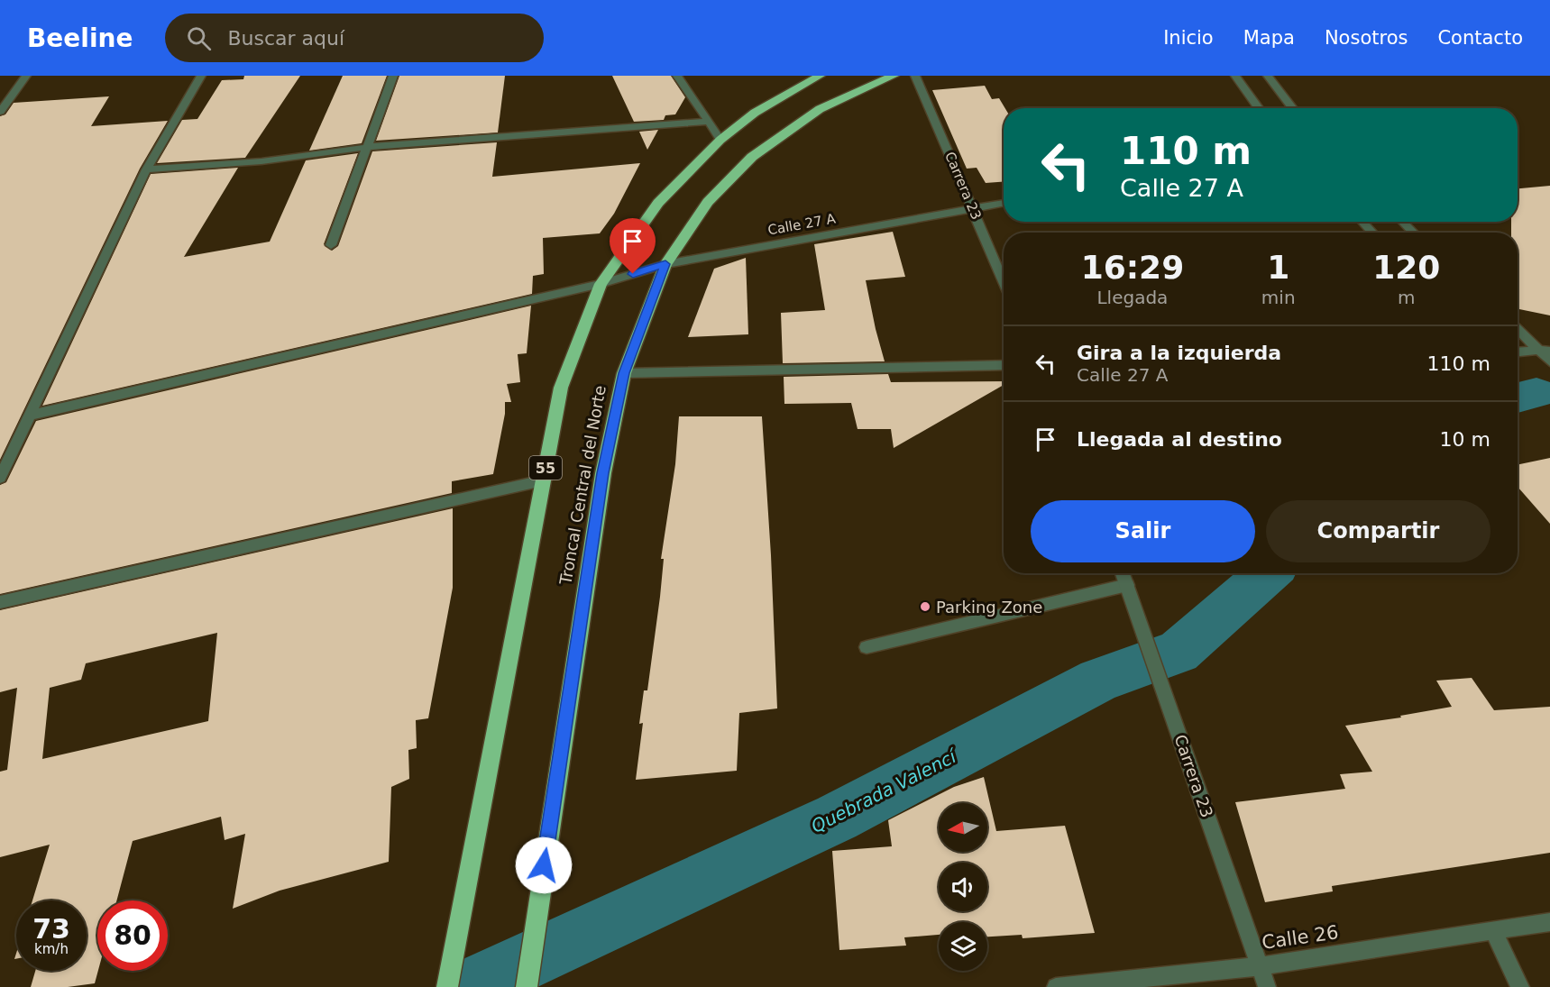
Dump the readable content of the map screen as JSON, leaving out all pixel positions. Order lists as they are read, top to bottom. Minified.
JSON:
{"streets":{"highway":["55","Troncal Central del Norte"],"street":["Carrera 23","Calle 27 A","Calle 26"]},"crossings":[["Carrera 23","Calle 27 A"],["Carrera 23","Calle 26"],["Calle 27 A","55"],["Calle 27 A","Troncal Central del Norte"]],"water":["Quebrada Valencí"],"places":["Parking Zone"],"north":"left","page":{"header":"Beeline","search":"Buscar aquí","nav":["Inicio","Mapa","Nosotros","Contacto"],"turn":["110 m","Calle 27 A"],"eta":["16:29","Llegada","1","min","120","m"],"list":[{"name":"Gira a la izquierda","note":"Calle 27 A","value":"110 m"},{"name":"Llegada al destino","value":"10 m"}],"buttons":["Salir","Compartir"],"speed":"73 km/h","limit":"80"}}
